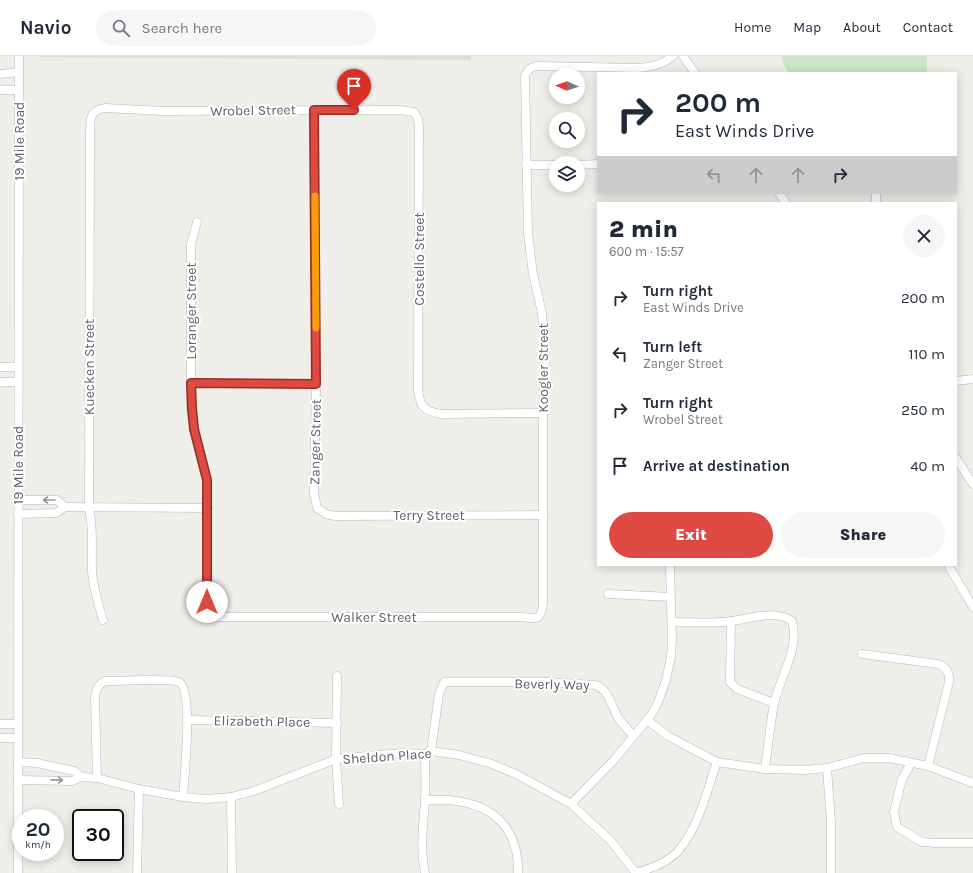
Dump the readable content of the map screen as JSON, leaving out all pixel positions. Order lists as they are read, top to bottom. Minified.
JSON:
{"streets":{"street":["Wrobel Street","19 Mile Road","Costello Street","Loranger Street","Kuecken Street","Koogler Street","Zanger Street","Terry Street","Walker Street","Beverly Way","Elizabeth Place","Sheldon Place"]},"crossings":[["Wrobel Street","Costello Street"],["Wrobel Street","Kuecken Street"],["Wrobel Street","Zanger Street"],["19 Mile Road","Sheldon Place"],["Costello Street","Koogler Street"],["Loranger Street","Walker Street"],["Koogler Street","Terry Street"],["Koogler Street","Walker Street"],["Zanger Street","Terry Street"],["Beverly Way","Sheldon Place"]],"north":"left","page":{"header":"Navio","search":"Search here","nav":["Home","Map","About","Contact"],"turn":["200 m","East Winds Drive"],"heading":["2 min","600 m · 15:57"],"list":[{"name":"Turn right","note":"East Winds Drive","value":"200 m"},{"name":"Turn left","note":"Zanger Street","value":"110 m"},{"name":"Turn right","note":"Wrobel Street","value":"250 m"},{"name":"Arrive at destination","value":"40 m"}],"buttons":["Exit","Share"],"speed":"20 km/h","limit":"30"}}
